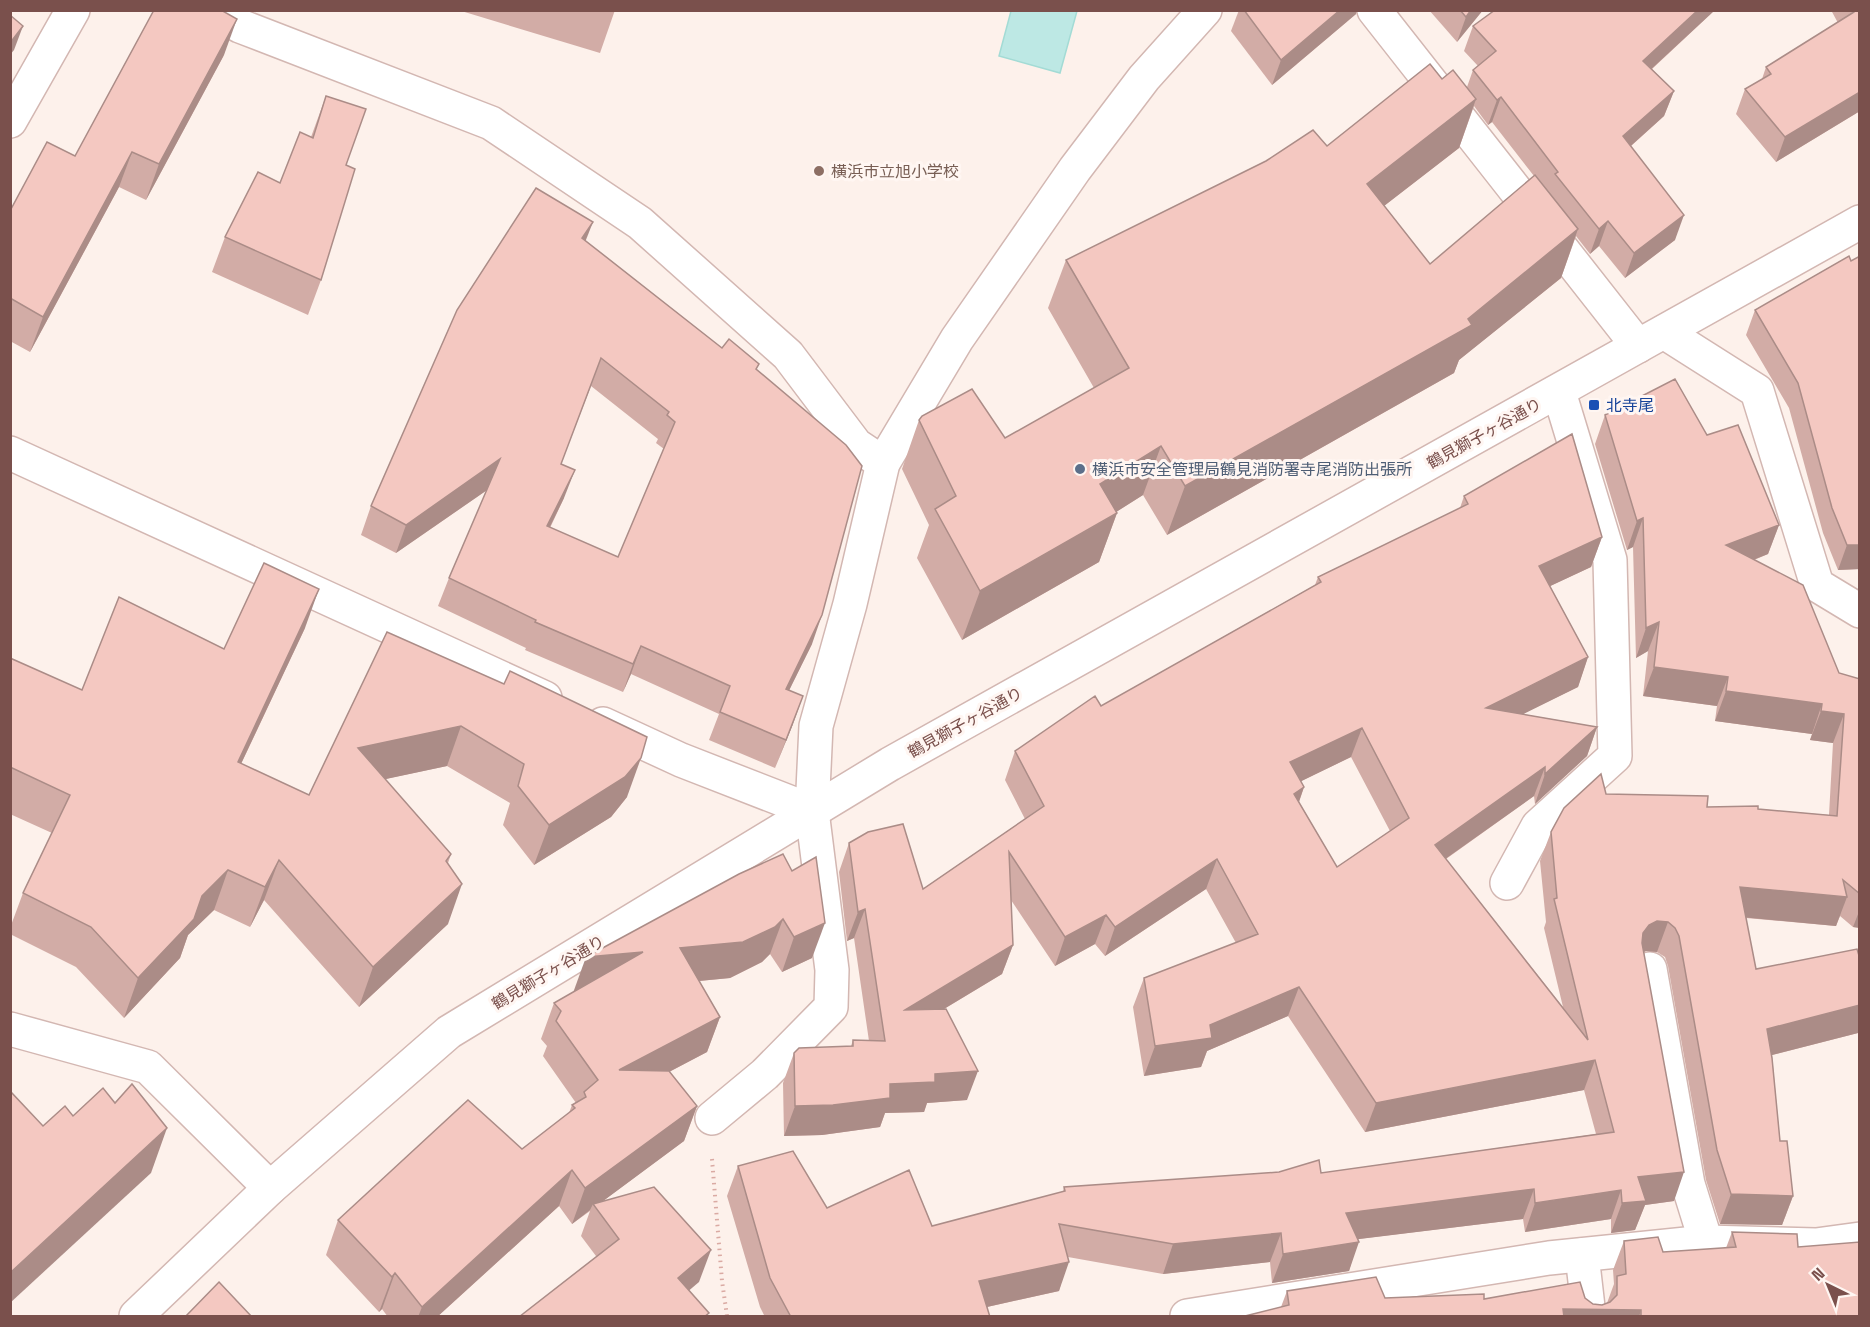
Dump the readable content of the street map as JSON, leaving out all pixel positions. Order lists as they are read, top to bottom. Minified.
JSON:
{"streets":{"street":["鶴見獅子ヶ谷通り"]},"places":{"other":["横浜市立旭小学校","横浜市安全管理局鶴見消防署寺尾消防出張所"],"transit":["北寺尾"]},"north":"top left"}
